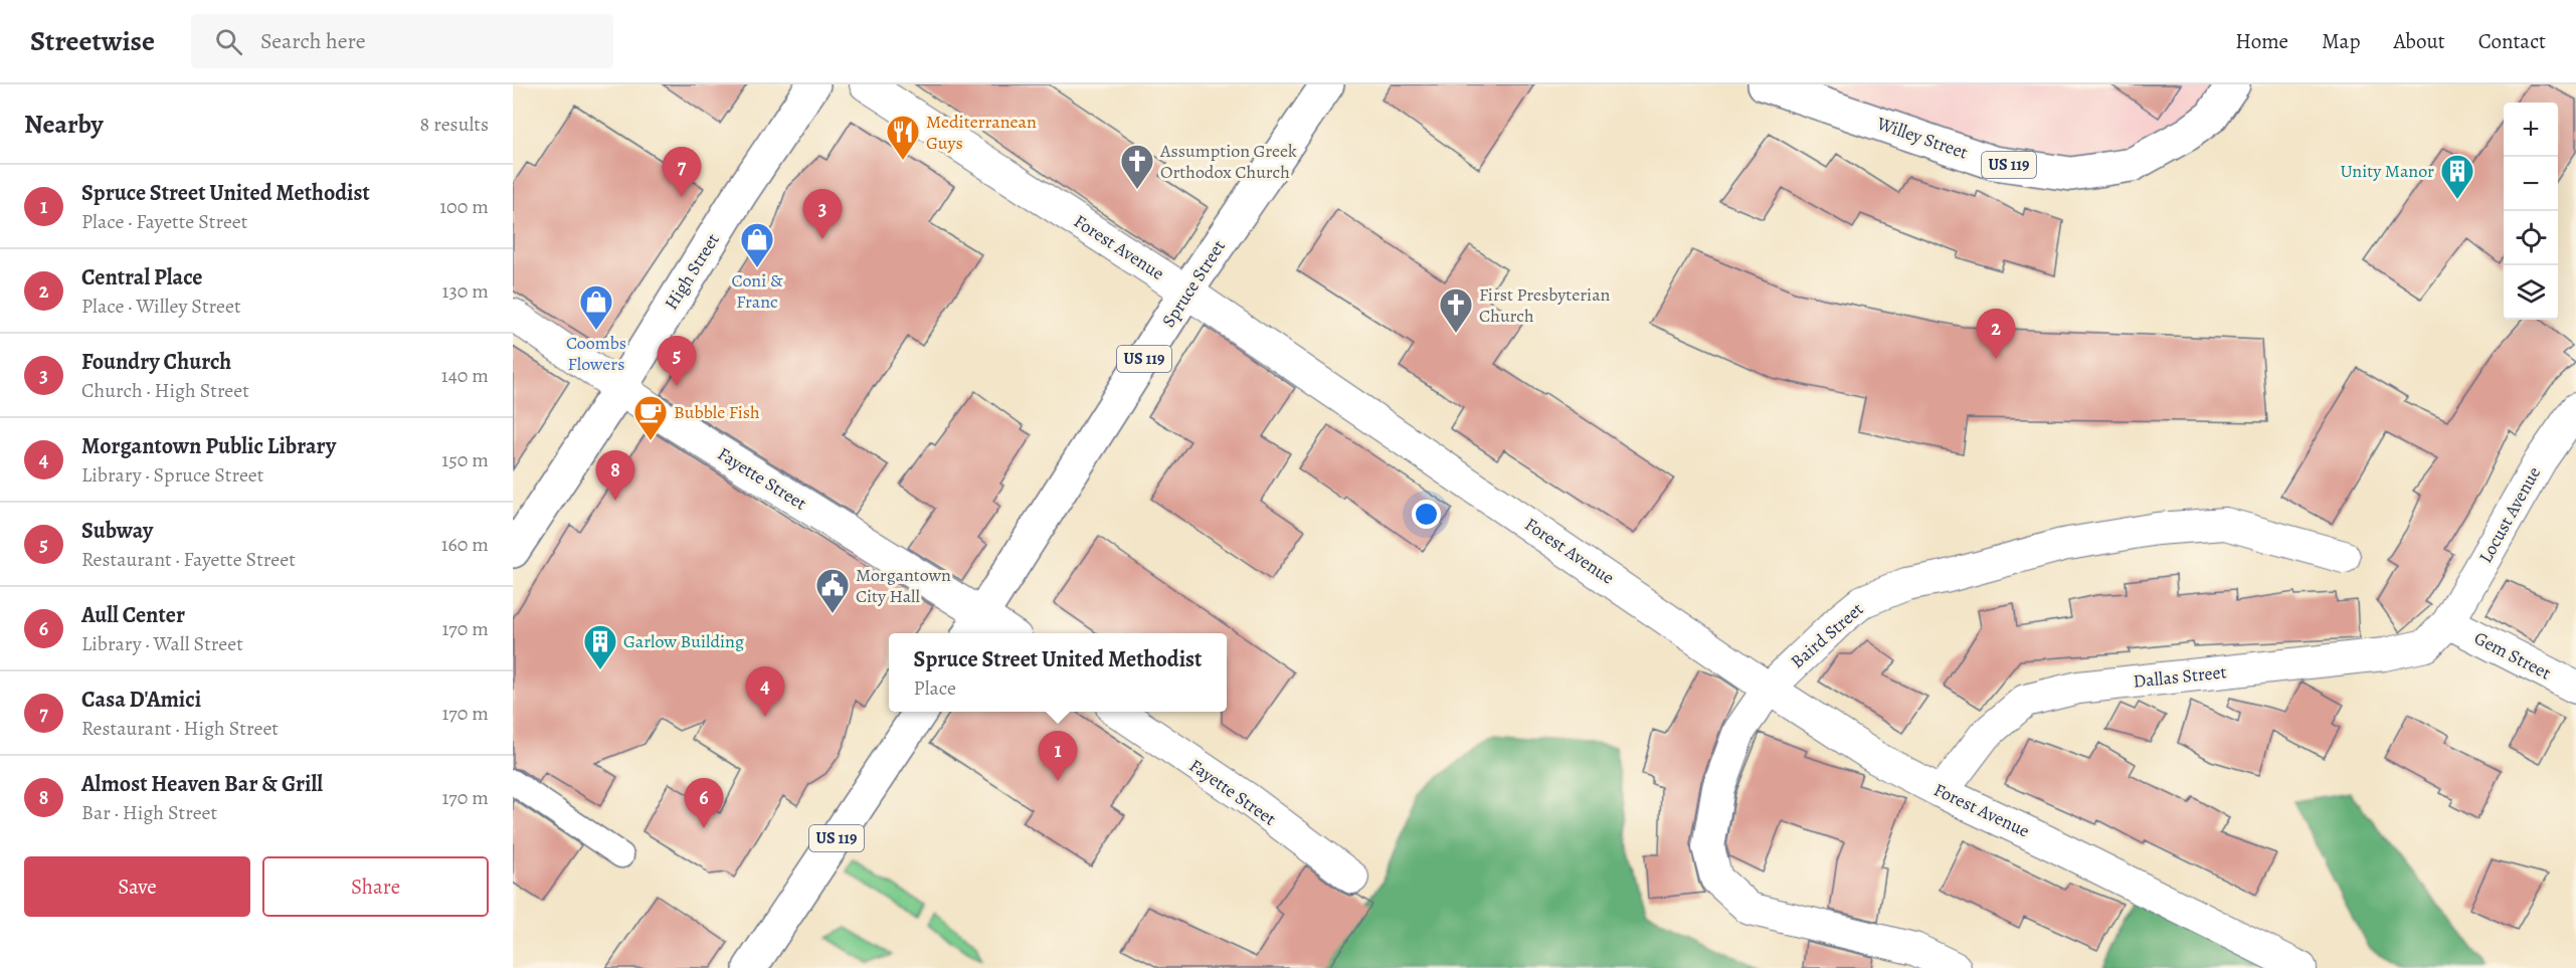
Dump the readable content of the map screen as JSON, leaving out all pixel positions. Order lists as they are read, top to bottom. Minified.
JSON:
{"streets":{"main road":["Willey Street","US 119","High Street","Spruce Street"],"street":["Forest Avenue","Fayette Street","Locust Avenue","Baird Street","Gem Street","Dallas Street"]},"crossings":[["Forest Avenue","Spruce Street"],["Forest Avenue","Baird Street"],["Forest Avenue","Dallas Street"],["High Street","Fayette Street"],["Spruce Street","Fayette Street"],["Locust Avenue","Gem Street"],["Locust Avenue","Dallas Street"],["Gem Street","Dallas Street"]],"places":{"restaurant":["Mediterranean Guys"],"church":["Assumption Greek Orthodox Church","First Presbyterian Church"],"building":["Unity Manor","Garlow Building"],"shop":["Coni & Franc","Coombs Flowers"],"cafe":["Bubble Fish"],"public building":["Morgantown City Hall"]},"page":{"header":"Streetwise","search":"Search here","nav":["Home","Map","About","Contact"],"heading":["Nearby","8 results"],"map_buttons":["+","−"],"pins":["7","3","2","5","8","4","1","6"],"list":[{"mark":"1","name":"Spruce Street United Methodist","note":"Place · Fayette Street","value":"100 m"},{"mark":"2","name":"Central Place","note":"Place · Willey Street","value":"130 m"},{"mark":"3","name":"Foundry Church","note":"Church · High Street","value":"140 m"},{"mark":"4","name":"Morgantown Public Library","note":"Library · Spruce Street","value":"150 m"},{"mark":"5","name":"Subway","note":"Restaurant · Fayette Street","value":"160 m"},{"mark":"6","name":"Aull Center","note":"Library · Wall Street","value":"170 m"},{"mark":"7","name":"Casa D'Amici","note":"Restaurant · High Street","value":"170 m"},{"mark":"8","name":"Almost Heaven Bar & Grill","note":"Bar · High Street","value":"170 m"}],"popup":["Spruce Street United Methodist","Place"],"buttons":["Save","Share"]}}
